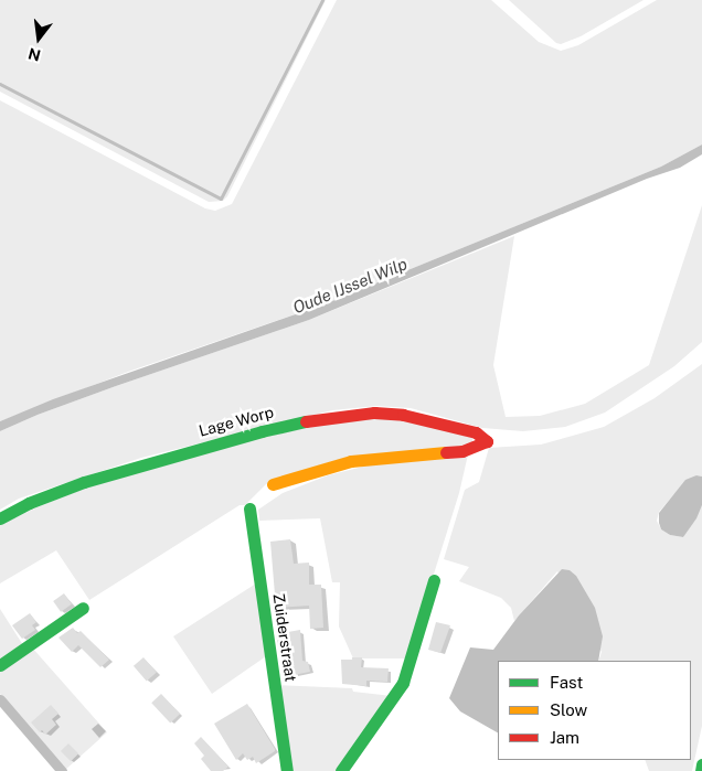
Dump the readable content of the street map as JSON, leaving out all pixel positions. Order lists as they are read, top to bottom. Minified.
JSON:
{"streets":{"street":["Lage Worp","Zuiderstraat"]},"water":["Oude IJssel Wilp"],"legend":["Fast","Slow","Jam"],"north":"bottom"}
